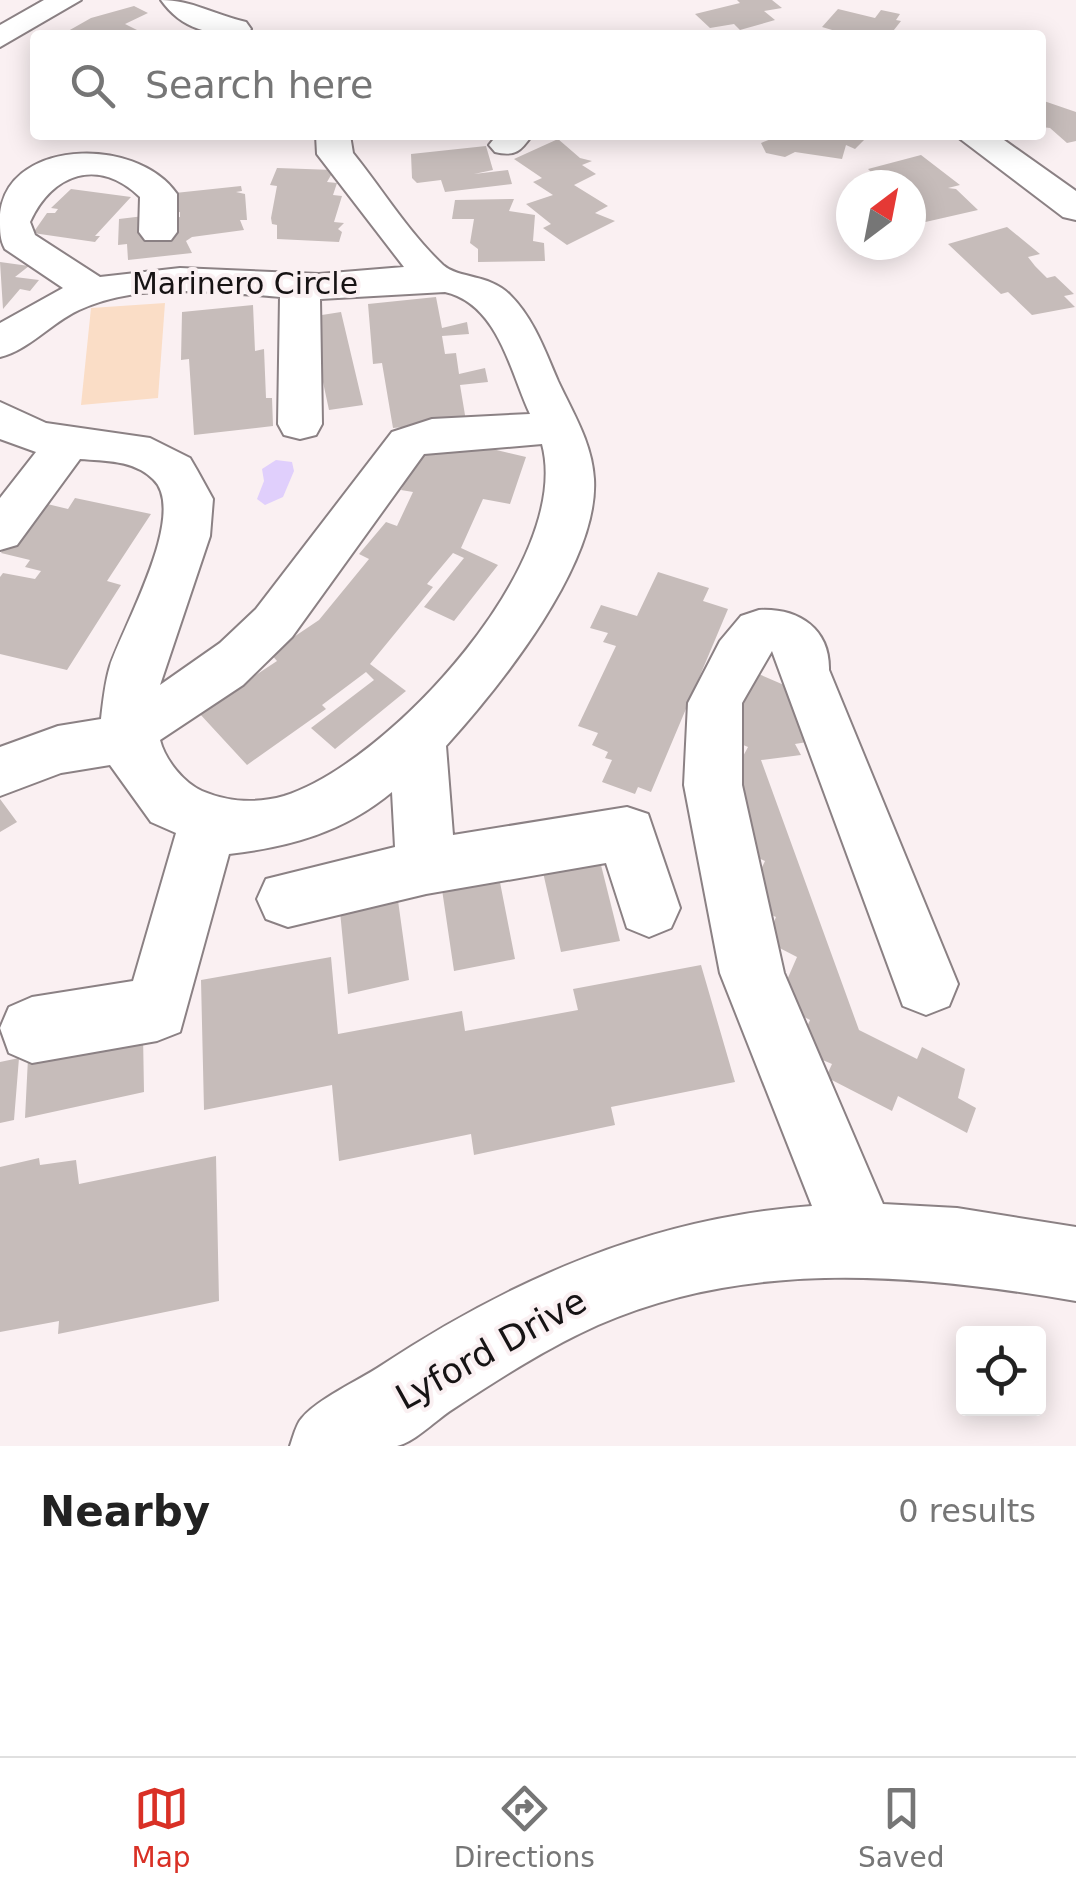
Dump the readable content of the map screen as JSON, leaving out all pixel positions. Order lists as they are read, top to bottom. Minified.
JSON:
{"streets":{"street":["Marinero Circle","Lyford Drive"]},"north":"top right","page":{"search":"Search here","heading":["Nearby","0 results"],"nav":["Map","Directions","Saved"]}}
